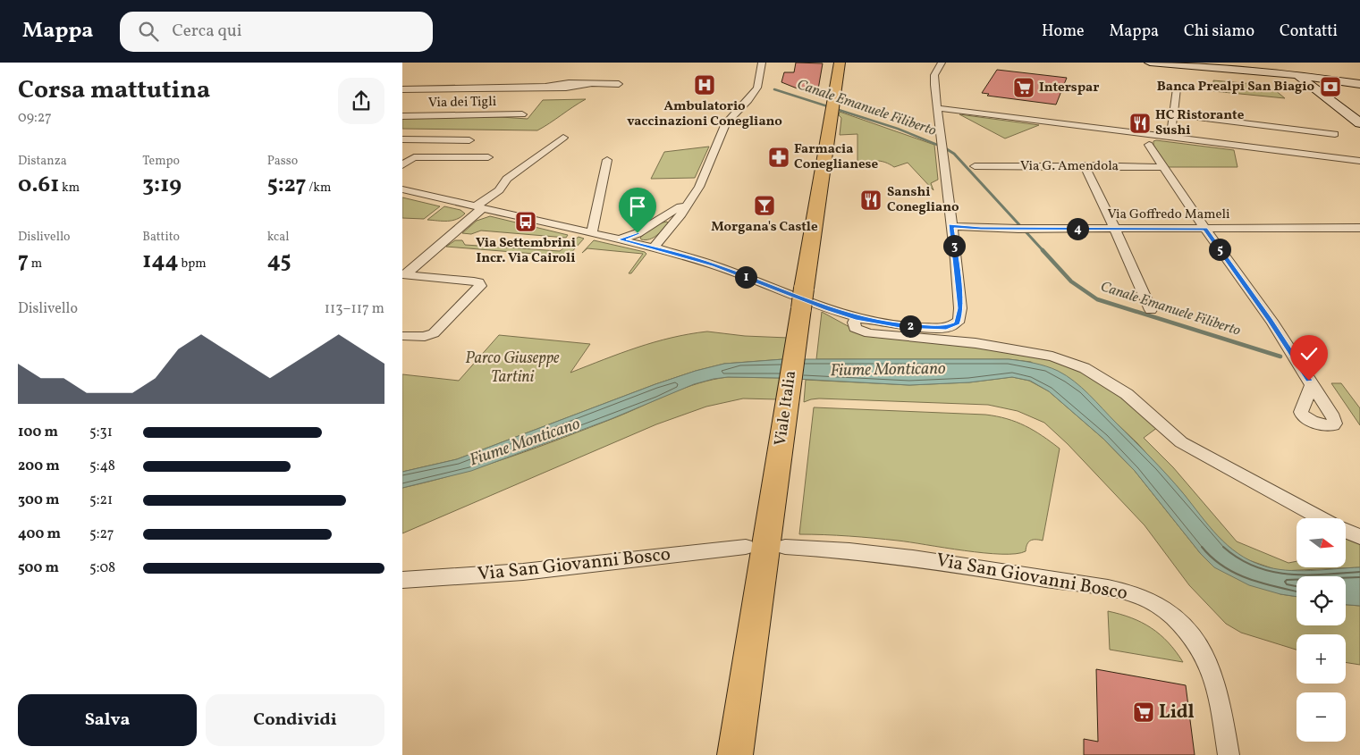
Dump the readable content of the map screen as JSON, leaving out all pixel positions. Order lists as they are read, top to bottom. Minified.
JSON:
{"streets":{"main road":["Viale Italia"],"street":["Via dei Tigli","Via G. Amendola","Via Goffredo Mameli","Via San Giovanni Bosco"]},"water":["Canale Emanuele Filiberto","Fiume Monticano"],"parks":["Parco Giuseppe Tartini"],"places":{"hospital":["Ambulatorio vaccinazioni Conegliano"],"bank":["Banca Prealpi San Biagio"],"supermarket":["Interspar","Lidl"],"restaurant":["HC Ristorante Sushi","Sanshi Conegliano"],"pharmacy":["Farmacia Coneglianese"],"bar":["Morgana's Castle"],"bus stop":["Via Settembrini Incr. Via Cairoli"]},"north":"right","page":{"header":"Mappa","search":"Cerca qui","nav":["Home","Mappa","Chi siamo","Contatti"],"heading":["Corsa mattutina","09:27"],"stats":[["Distanza","0.61 km"],["Tempo","3:19"],["Passo","5:27 /km"],["Dislivello","7 m"],["Battito","144 bpm"],["kcal","45"]],"pins":["4","3","5","1","2"],"chart":["Dislivello","113–117 m"],"list":[{"name":"100 m","note":"5:31"},{"name":"200 m","note":"5:48"},{"name":"300 m","note":"5:21"},{"name":"400 m","note":"5:27"},{"name":"500 m","note":"5:08"}],"map_buttons":["+","−"],"buttons":["Salva","Condividi"]}}
